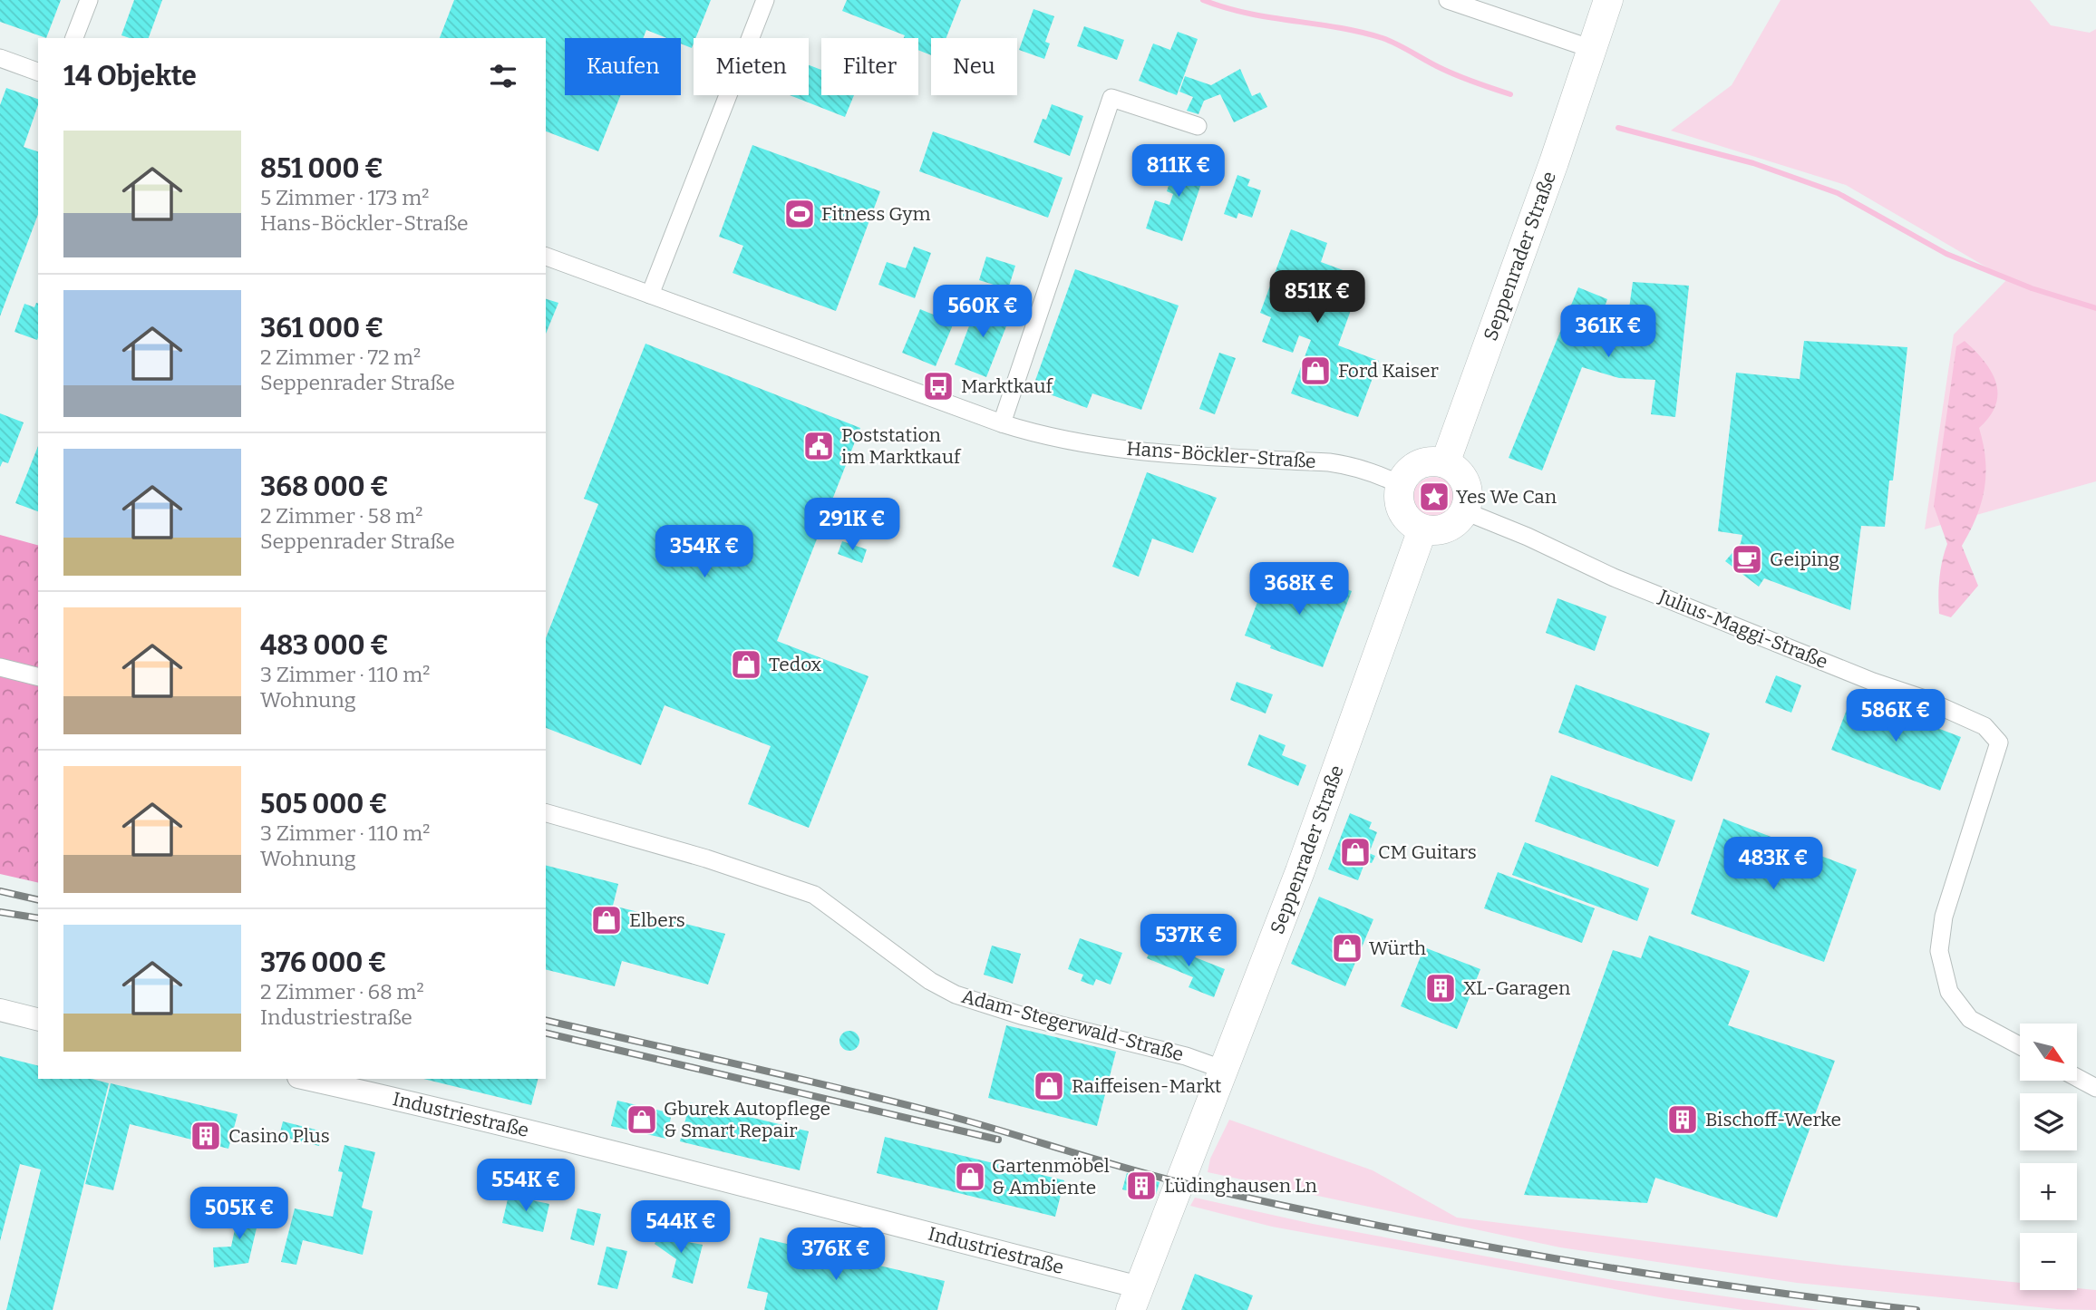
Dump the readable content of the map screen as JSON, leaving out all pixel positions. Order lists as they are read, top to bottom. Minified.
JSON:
{"streets":{"main road":["Seppenrader Straße"],"street":["Hans-Böckler-Straße","Julius-Maggi-Straße","Adam-Stegerwald-Straße","Industriestraße"]},"crossings":[["Seppenrader Straße","Hans-Böckler-Straße"],["Seppenrader Straße","Julius-Maggi-Straße"],["Seppenrader Straße","Adam-Stegerwald-Straße"],["Seppenrader Straße","Industriestraße"],["Hans-Böckler-Straße","Julius-Maggi-Straße"]],"places":{"sports":["Fitness Gym"],"shop":["Ford Kaiser","Tedox","CM Guitars","Elbers","Würth","Raiffeisen-Markt","Gburek Autopflege & Smart Repair","Gartenmöbel & Ambiente"],"bus stop":["Marktkauf"],"public building":["Poststation im Marktkauf"],"place":["Yes We Can"],"cafe":["Geiping"],"building":["XL-Garagen","Bischoff-Werke","Casino Plus","Lüdinghausen Ln"]},"north":"bottom right","page":{"chip":["Kaufen","Mieten","Filter","Neu"],"heading":"14 Objekte","list":[{"name":"851 000 €","note":"5 Zimmer · 173 m² · Hans-Böckler-Straße"},{"name":"361 000 €","note":"2 Zimmer · 72 m² · Seppenrader Straße"},{"name":"368 000 €","note":"2 Zimmer · 58 m² · Seppenrader Straße"},{"name":"483 000 €","note":"3 Zimmer · 110 m² · Wohnung"},{"name":"505 000 €","note":"3 Zimmer · 110 m² · Wohnung"},{"name":"376 000 €","note":"2 Zimmer · 68 m² · Industriestraße"}],"price":["811K €","851K €","560K €","361K €","291K €","354K €","368K €","586K €","483K €","537K €","554K €","505K €","544K €","376K €"],"map_buttons":["+","−"]}}
